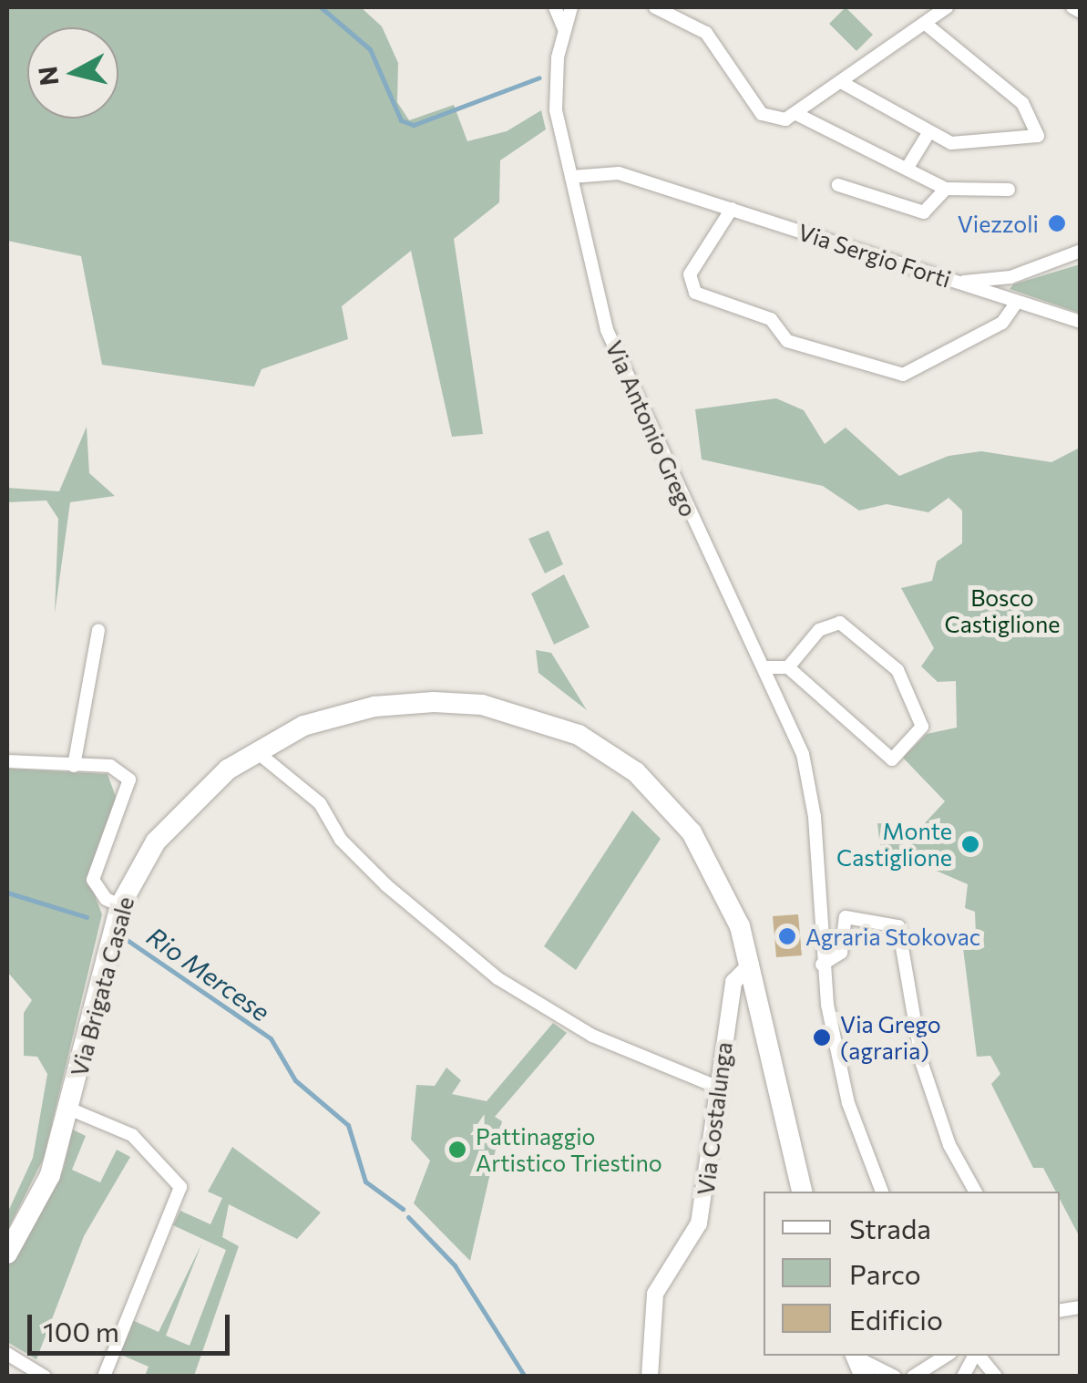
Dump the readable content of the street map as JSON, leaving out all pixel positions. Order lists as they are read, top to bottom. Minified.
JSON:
{"streets":{"main road":["Via Brigata Casale"],"street":["Via Sergio Forti","Via Antonio Grego","Via Costalunga"]},"crossings":[["Via Sergio Forti","Via Antonio Grego"],["Via Brigata Casale","Via Costalunga"]],"water":["Rio Mercese"],"parks":["Bosco Castiglione"],"places":["Viezzoli","Monte Castiglione","Agraria Stokovac","Via Grego (agraria)","Pattinaggio Artistico Triestino"],"legend":["Strada","Parco","Edificio"],"scale_bar":"100 m","north":"left"}
